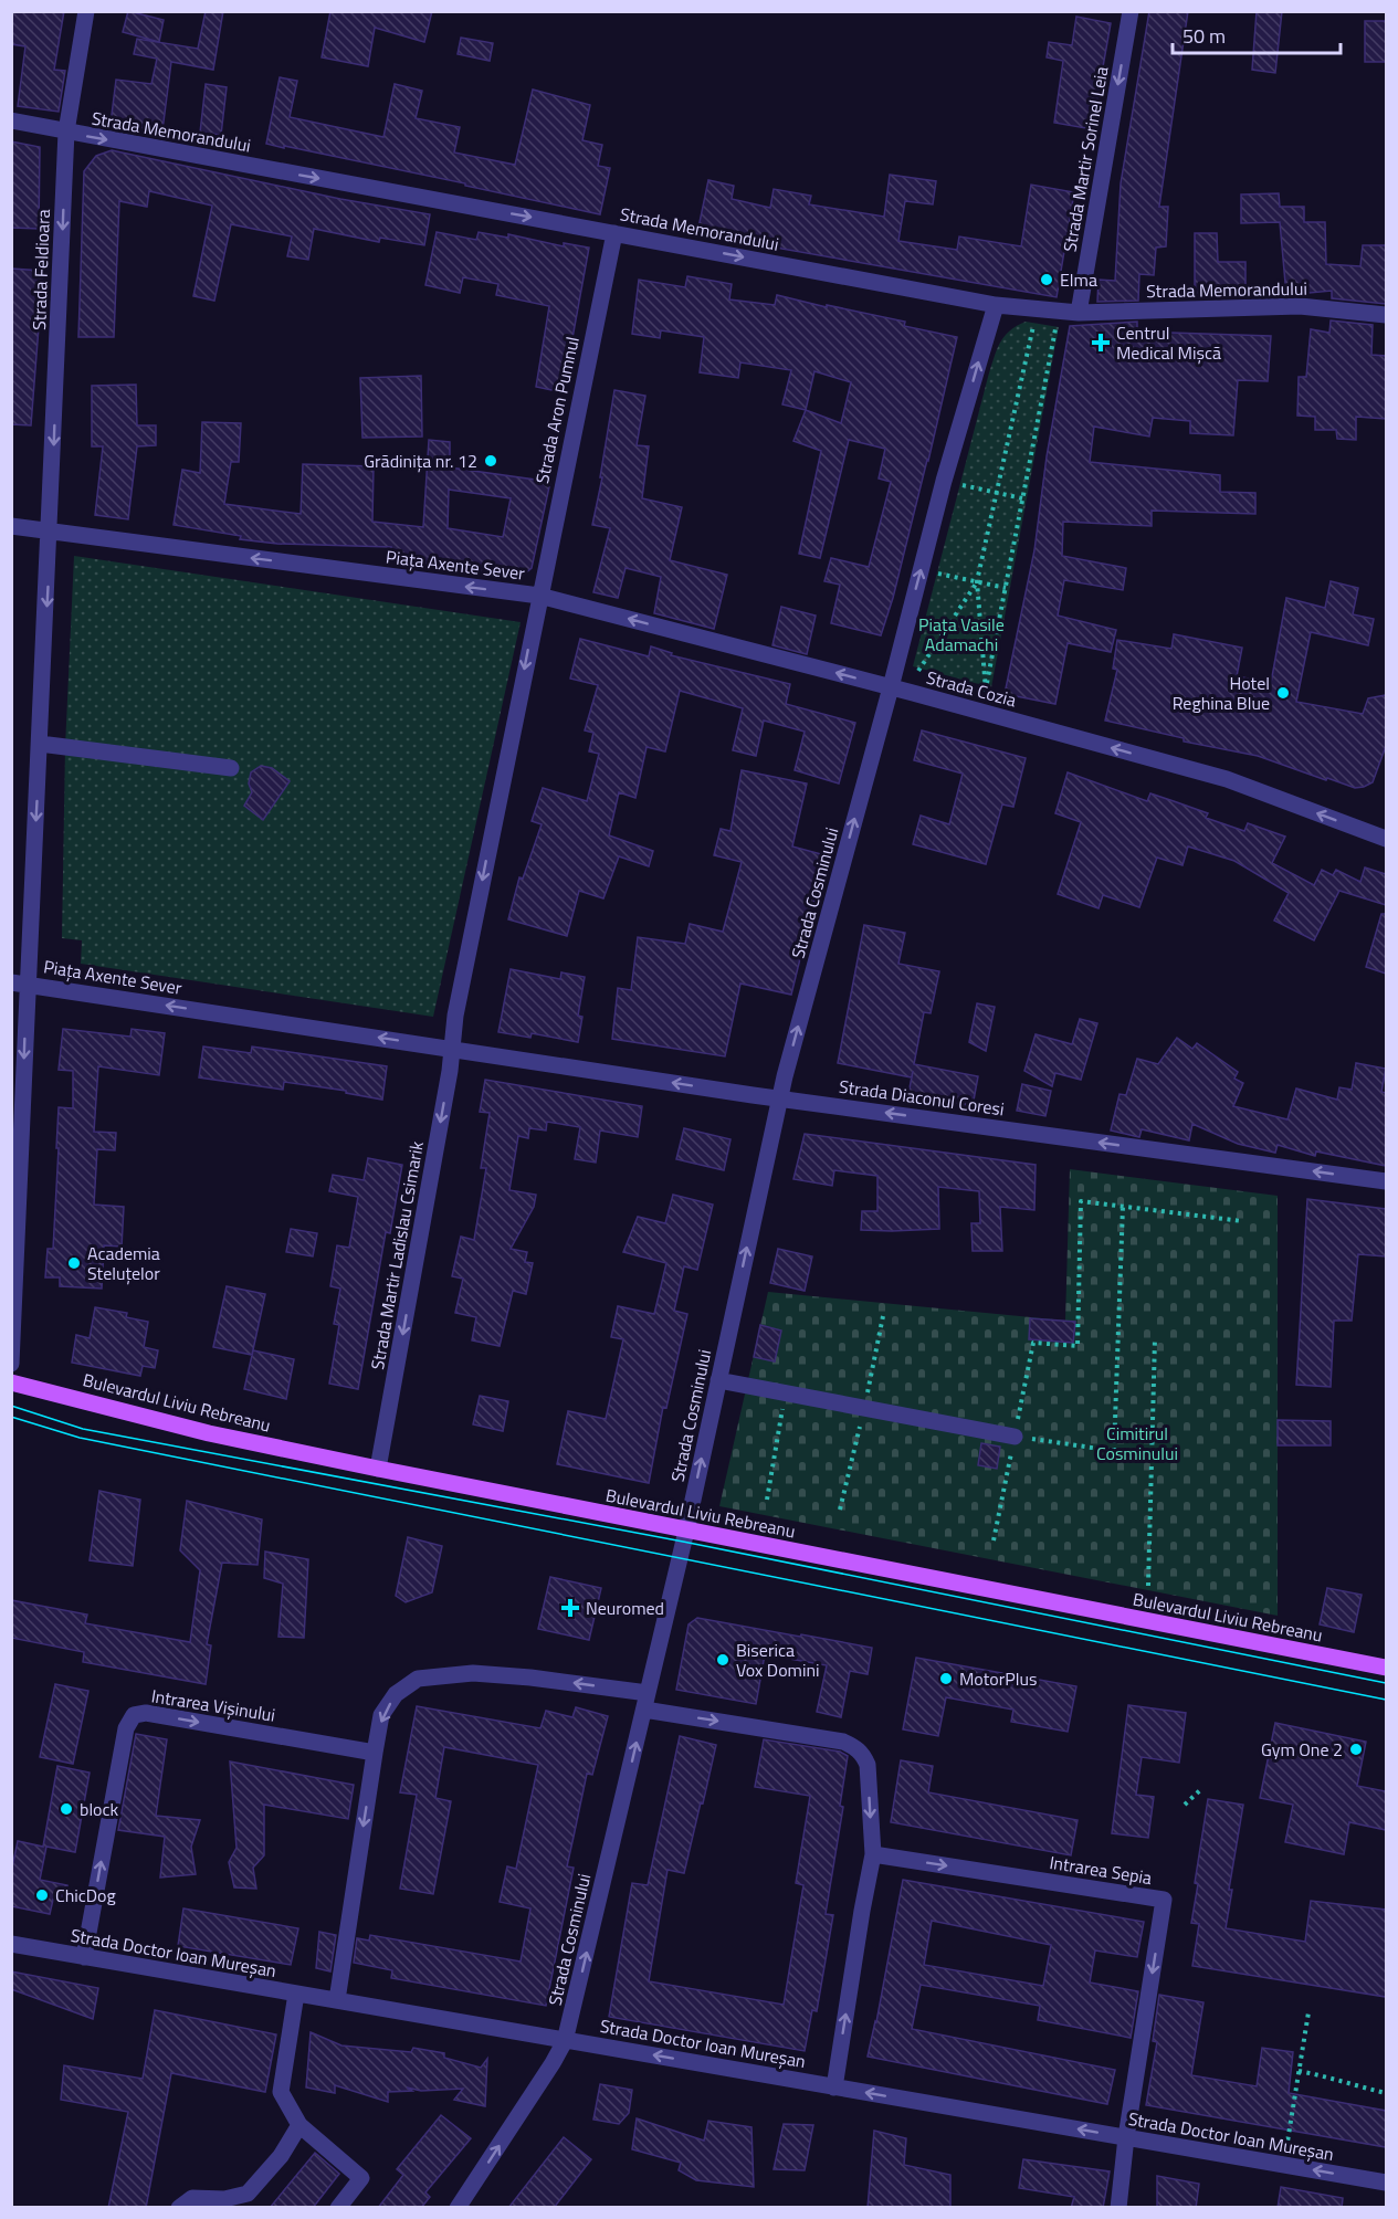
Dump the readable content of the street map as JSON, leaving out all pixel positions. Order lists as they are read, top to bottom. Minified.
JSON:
{"streets":{"main road":["Bulevardul Liviu Rebreanu"],"street":["Strada Memorandului","Strada Martir Sorinel Leia","Strada Feldioara","Strada Aron Pumnul","Piața Axente Sever","Strada Cozia","Strada Cosminului","Strada Diaconul Coresi","Strada Martir Ladislau Csimarik","Intrarea Vișinului","Intrarea Sepia","Strada Doctor Ioan Mureșan"]},"crossings":[["Strada Memorandului","Strada Martir Sorinel Leia"],["Strada Memorandului","Strada Feldioara"],["Strada Memorandului","Strada Aron Pumnul"],["Strada Feldioara","Piața Axente Sever"],["Strada Aron Pumnul","Piața Axente Sever"],["Strada Aron Pumnul","Strada Cozia"],["Piața Axente Sever","Strada Cozia"],["Piața Axente Sever","Strada Diaconul Coresi"],["Piața Axente Sever","Strada Martir Ladislau Csimarik"],["Strada Cozia","Strada Cosminului"],["Strada Cosminului","Strada Diaconul Coresi"],["Strada Cosminului","Bulevardul Liviu Rebreanu"],["Strada Cosminului","Strada Doctor Ioan Mureșan"],["Strada Diaconul Coresi","Strada Martir Ladislau Csimarik"],["Strada Martir Ladislau Csimarik","Bulevardul Liviu Rebreanu"],["Intrarea Vișinului","Strada Doctor Ioan Mureșan"],["Intrarea Sepia","Strada Doctor Ioan Mureșan"]],"one_way":["Strada Memorandului","Strada Martir Sorinel Leia","Strada Feldioara","Strada Cozia","Strada Cosminului","Strada Diaconul Coresi","Strada Martir Ladislau Csimarik","Strada Doctor Ioan Mureșan"],"parks":["Piața Vasile Adamachi","Cimitirul Cosminului"],"places":{"other":["Elma","Grădinița nr. 12","Hotel Reghina Blue","Academia Steluțelor","Biserica Vox Domini","MotorPlus","Gym One 2","block","ChicDog"],"health":["Centrul Medical Mișcă","Neuromed"]},"scale_bar":"50 m"}
